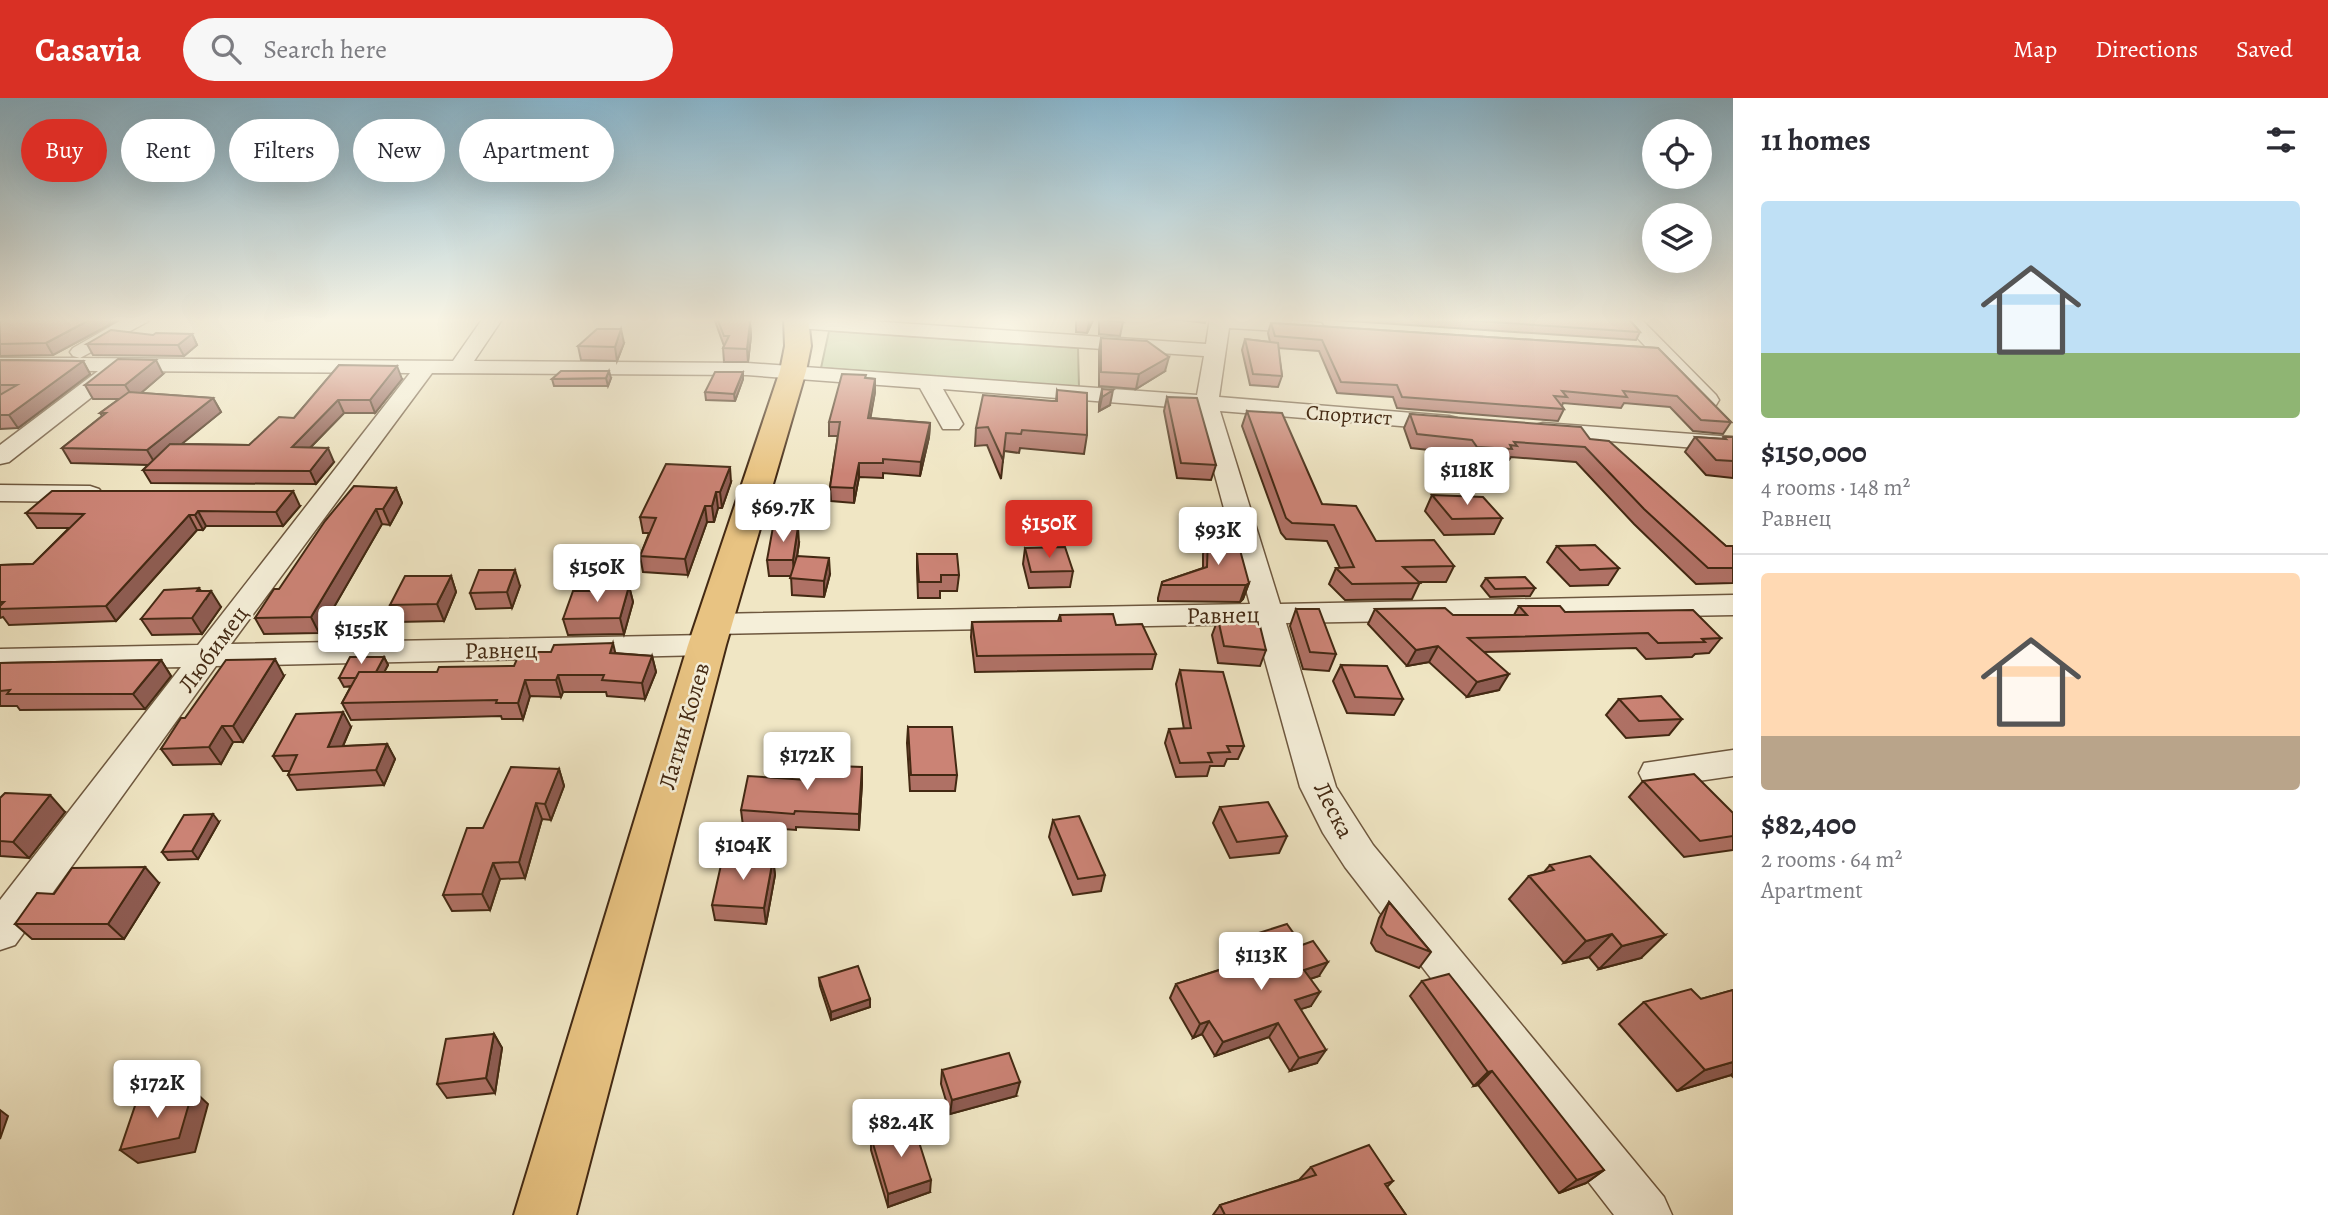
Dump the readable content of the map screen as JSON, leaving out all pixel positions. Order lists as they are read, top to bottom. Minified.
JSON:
{"streets":{"main road":["Латин Колев"],"street":["Спортист","Равнец","Любимец","Леска"]},"crossings":[["Спортист","Латин Колев"],["Спортист","Леска"],["Равнец","Любимец"],["Равнец","Латин Колев"],["Равнец","Леска"]],"page":{"header":"Casavia","search":"Search here","nav":["Map","Directions","Saved"],"heading":"11 homes","chip":["Buy","Rent","Filters","New","Apartment"],"list":[{"name":"$150,000","note":"4 rooms · 148 m² · Равнец"},{"name":"$82,400","note":"2 rooms · 64 m² · Apartment"}],"price":["$118K","$69.7K","$150K","$93K","$150K","$155K","$172K","$104K","$113K","$172K","$82.4K"]}}
